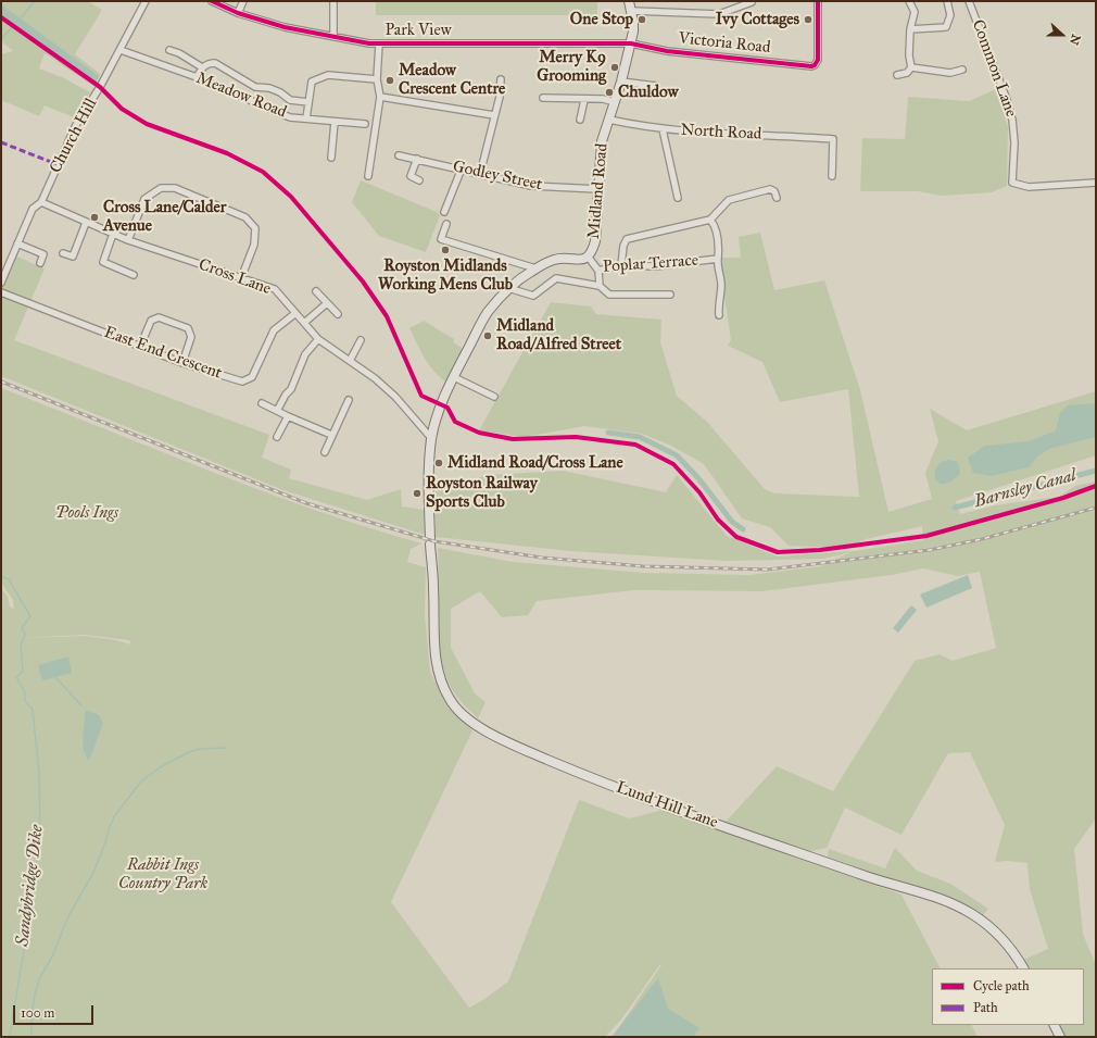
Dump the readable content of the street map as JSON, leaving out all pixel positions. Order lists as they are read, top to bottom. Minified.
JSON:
{"streets":{"main road":["Midland Road","Lund Hill Lane"],"street":["Park View","Victoria Road","Common Lane","Meadow Road","North Road","Church Hill","Godley Street","Poplar Terrace","Cross Lane","East End Crescent"]},"crossings":[["Park View","Victoria Road"],["Park View","Midland Road"],["Victoria Road","Midland Road"],["Meadow Road","Church Hill"],["North Road","Midland Road"],["Church Hill","Cross Lane"],["Godley Street","Midland Road"],["Midland Road","Poplar Terrace"],["Midland Road","Cross Lane"],["Midland Road","Lund Hill Lane"],["Cross Lane","East End Crescent"],["Cross Lane","Lund Hill Lane"]],"water":["Barnsley Canal","Sandybridge Dike"],"parks":["Pools Ings","Rabbit Ings Country Park"],"places":["One Stop","Ivy Cottages","Merry K9 Grooming","Meadow Crescent Centre","Chuldow","Cross Lane/Calder Avenue","Royston Midlands Working Mens Club","Midland Road/Alfred Street","Midland Road/Cross Lane","Royston Railway Sports Club"],"legend":["Cycle path","Path"],"scale_bar":"100 m","north":"right"}
